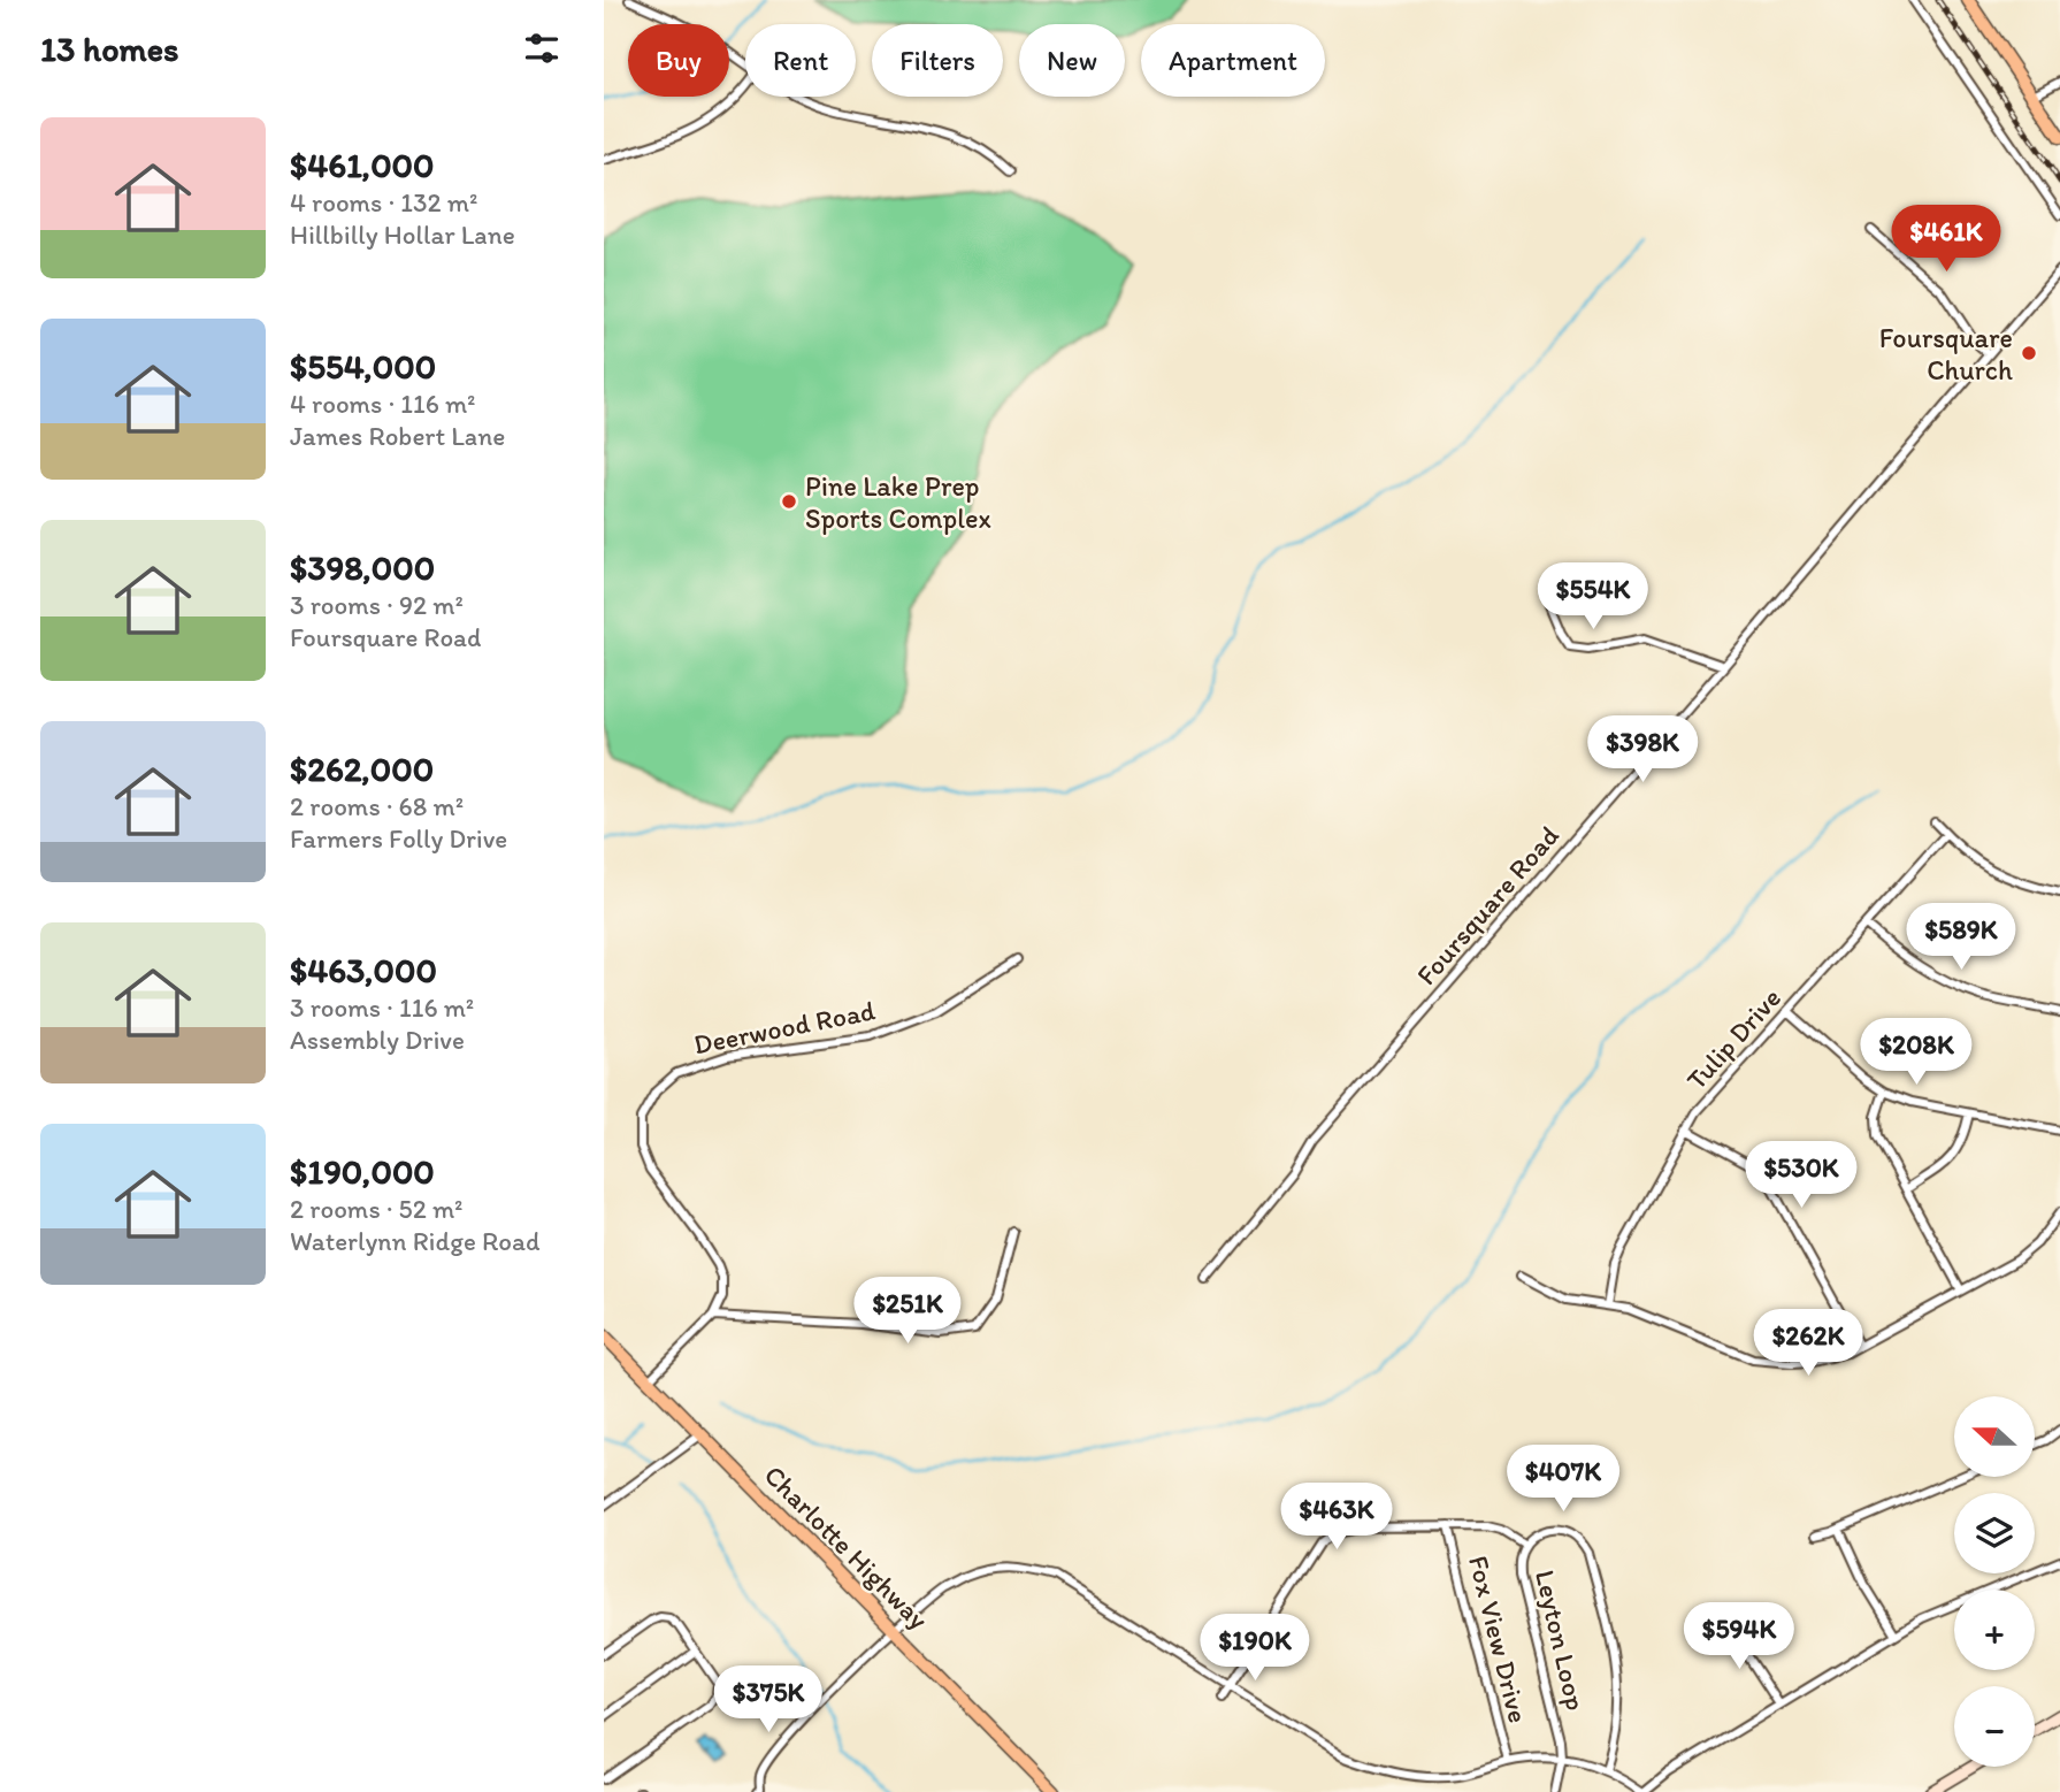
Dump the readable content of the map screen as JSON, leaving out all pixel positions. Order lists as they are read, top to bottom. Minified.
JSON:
{"streets":{"main road":["Charlotte Highway"],"street":["Foursquare Road","Deerwood Road","Tulip Drive","Fox View Drive","Leyton Loop"]},"places":["Foursquare Church","Pine Lake Prep Sports Complex"],"north":"left","page":{"heading":"13 homes","chip":["Buy","Rent","Filters","New","Apartment"],"list":[{"name":"$461,000","note":"4 rooms · 132 m² · Hillbilly Hollar Lane"},{"name":"$554,000","note":"4 rooms · 116 m² · James Robert Lane"},{"name":"$398,000","note":"3 rooms · 92 m² · Foursquare Road"},{"name":"$262,000","note":"2 rooms · 68 m² · Farmers Folly Drive"},{"name":"$463,000","note":"3 rooms · 116 m² · Assembly Drive"},{"name":"$190,000","note":"2 rooms · 52 m² · Waterlynn Ridge Road"}],"price":["$461K","$554K","$398K","$589K","$208K","$530K","$251K","$262K","$407K","$463K","$594K","$190K","$375K"],"map_buttons":["+","−"]}}
